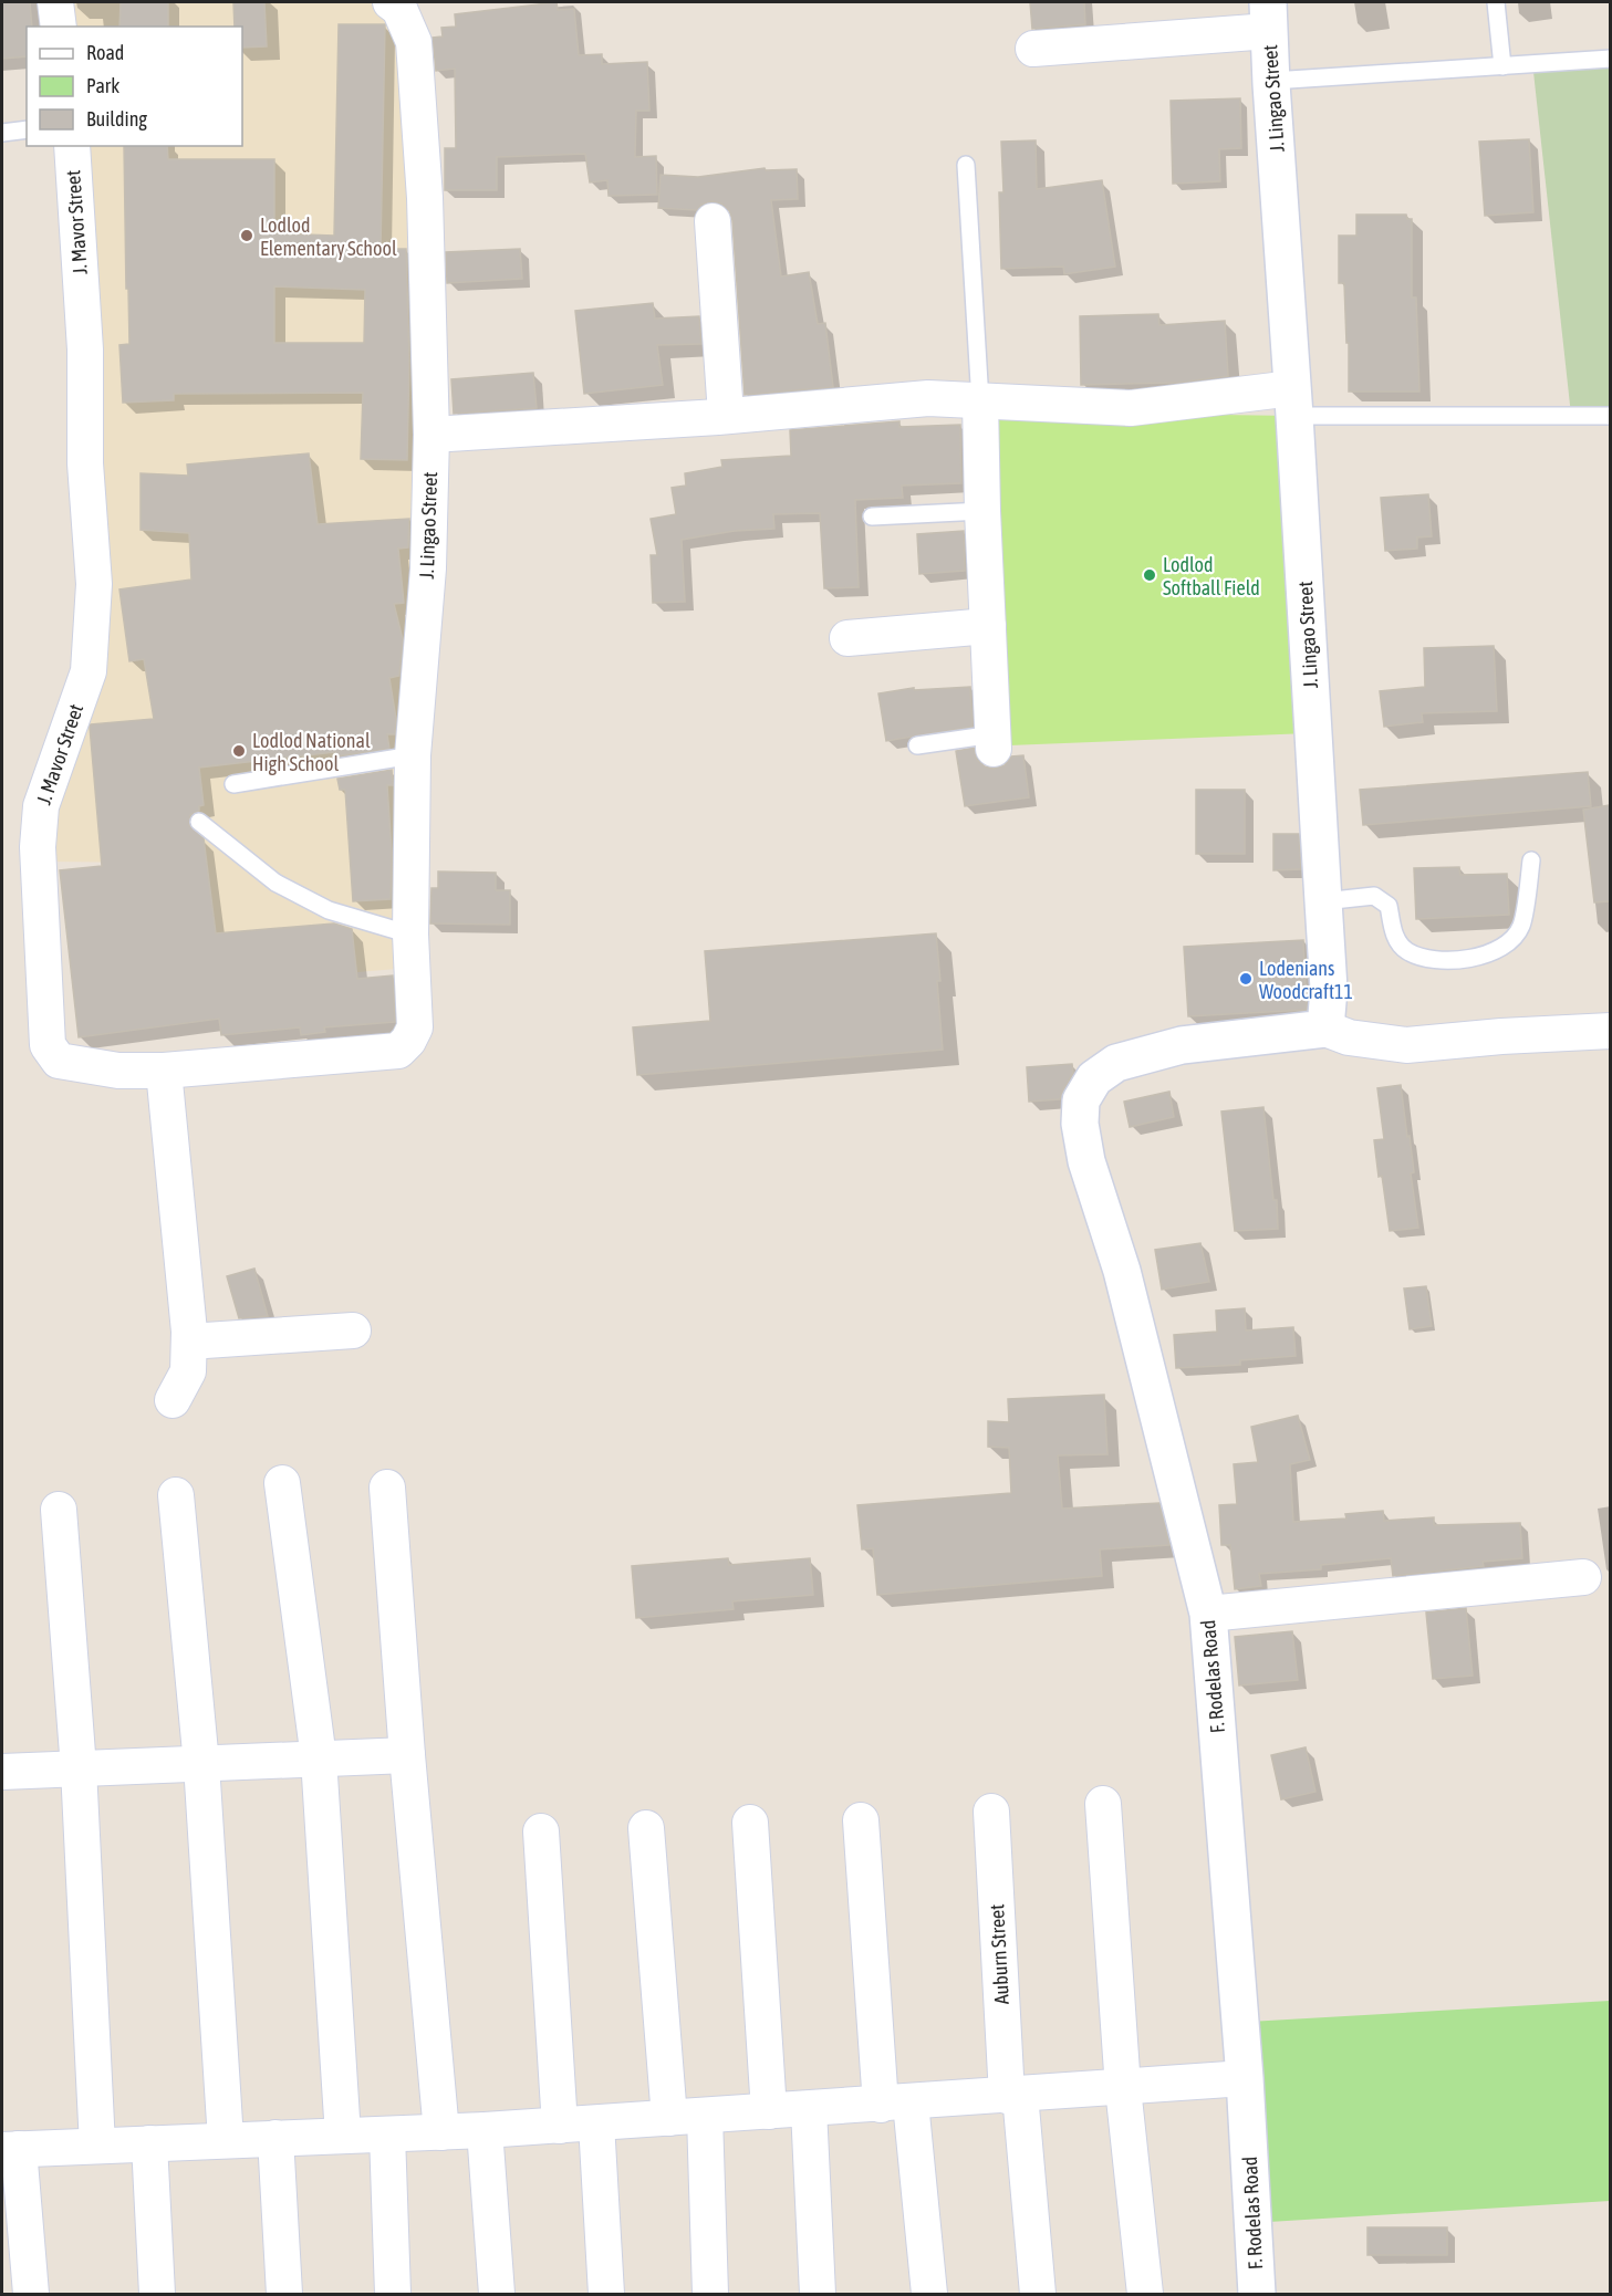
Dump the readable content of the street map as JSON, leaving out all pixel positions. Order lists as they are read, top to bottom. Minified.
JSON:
{"streets":{"street":["J. Lingao Street","J. Mavor Street","F. Rodelas Road","Auburn Street"]},"crossings":[["J. Lingao Street","J. Mavor Street"],["J. Lingao Street","F. Rodelas Road"]],"places":["Lodlod Elementary School","Lodlod Softball Field","Lodlod National High School","Lodenians Woodcraft11"],"legend":["Road","Park","Building"]}
